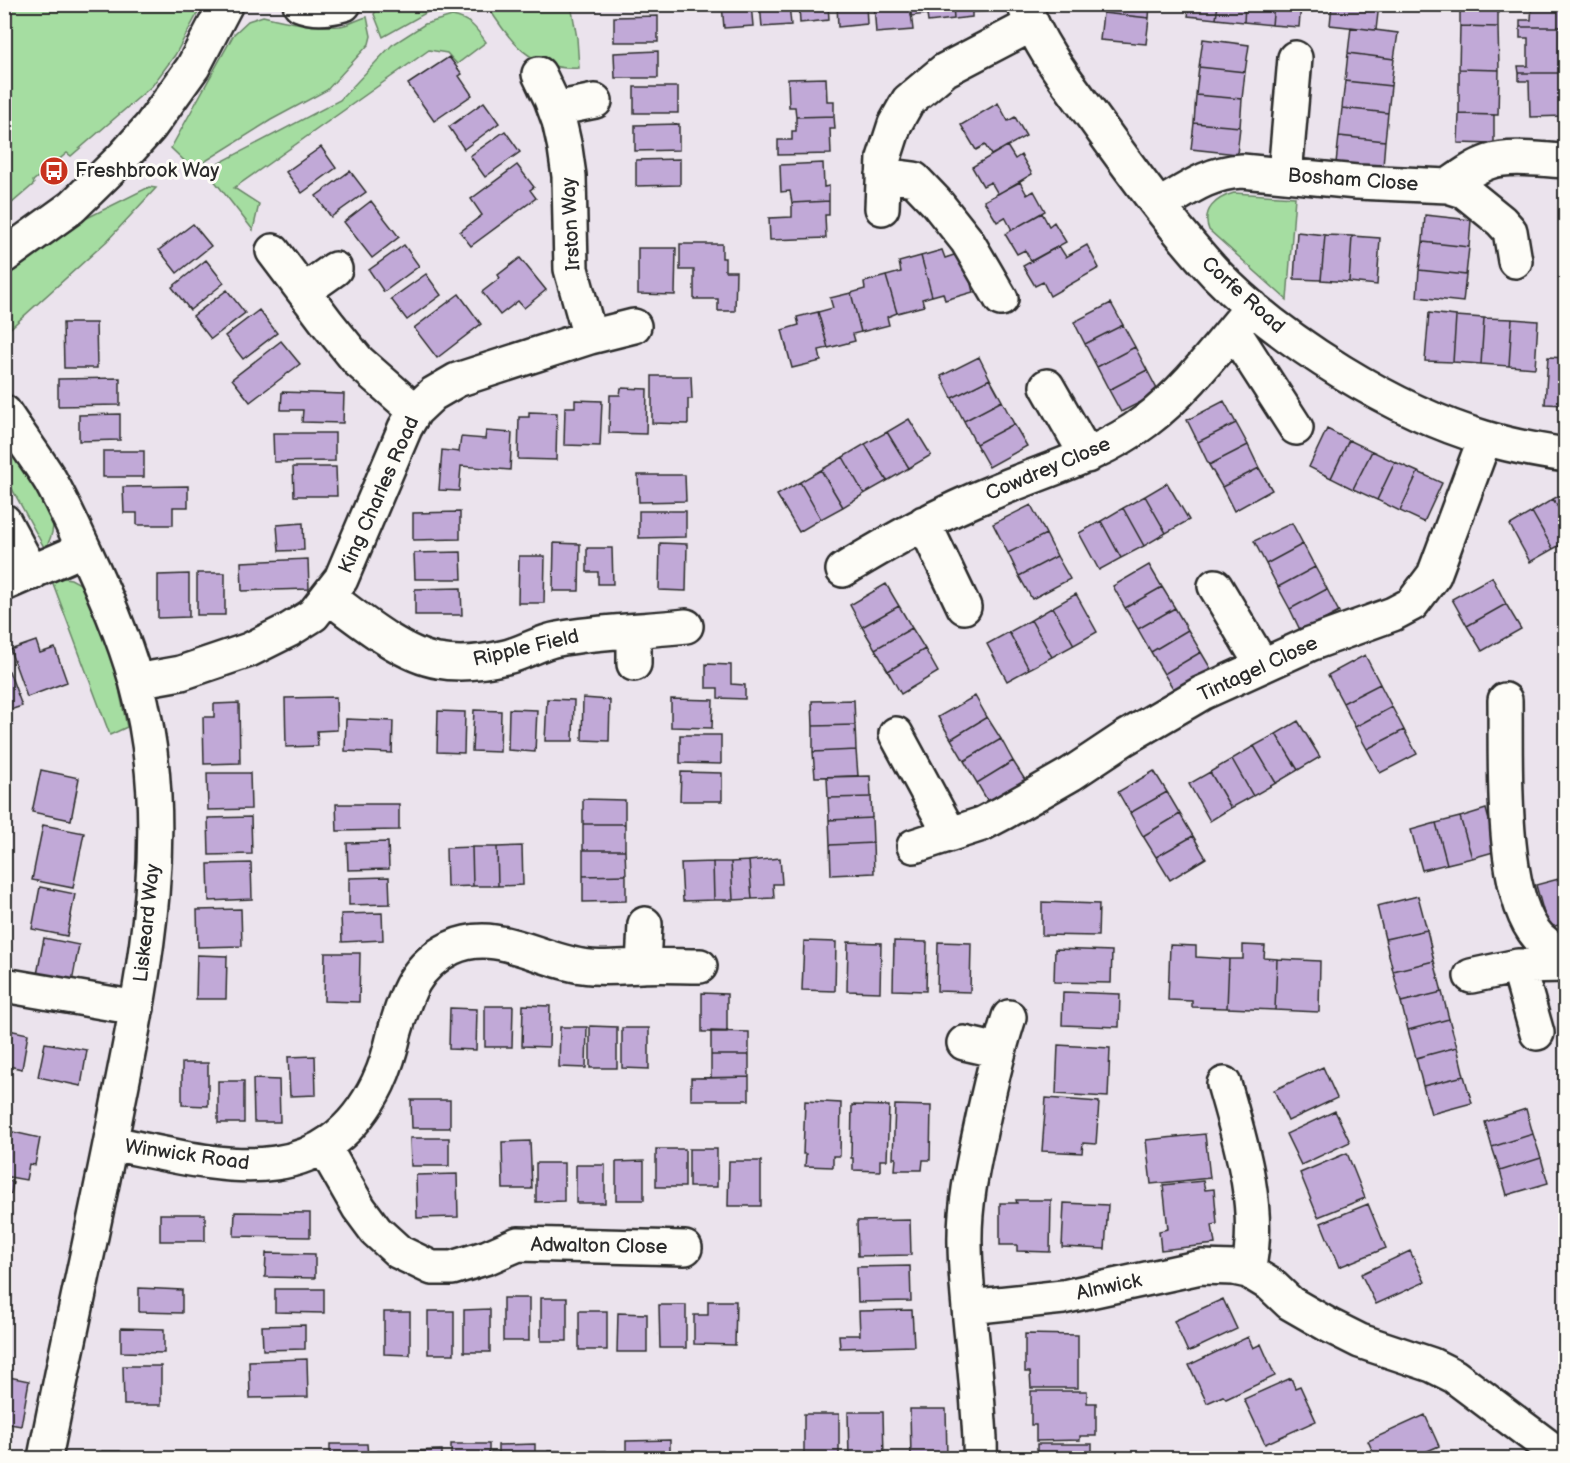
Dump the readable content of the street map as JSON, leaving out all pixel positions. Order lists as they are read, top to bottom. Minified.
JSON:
{"streets":{"street":["Bosham Close","Irston Way","Corfe Road","Cowdrey Close","King Charles Road","Ripple Field","Tintagel Close","Liskeard Way","Winwick Road","Adwalton Close","Alnwick"]},"crossings":[["Bosham Close","Corfe Road"],["Irston Way","King Charles Road"],["Corfe Road","Cowdrey Close"],["Corfe Road","Tintagel Close"],["King Charles Road","Ripple Field"],["King Charles Road","Liskeard Way"],["Liskeard Way","Winwick Road"],["Winwick Road","Adwalton Close"]],"places":{"bus stop":["Freshbrook Way"]}}
